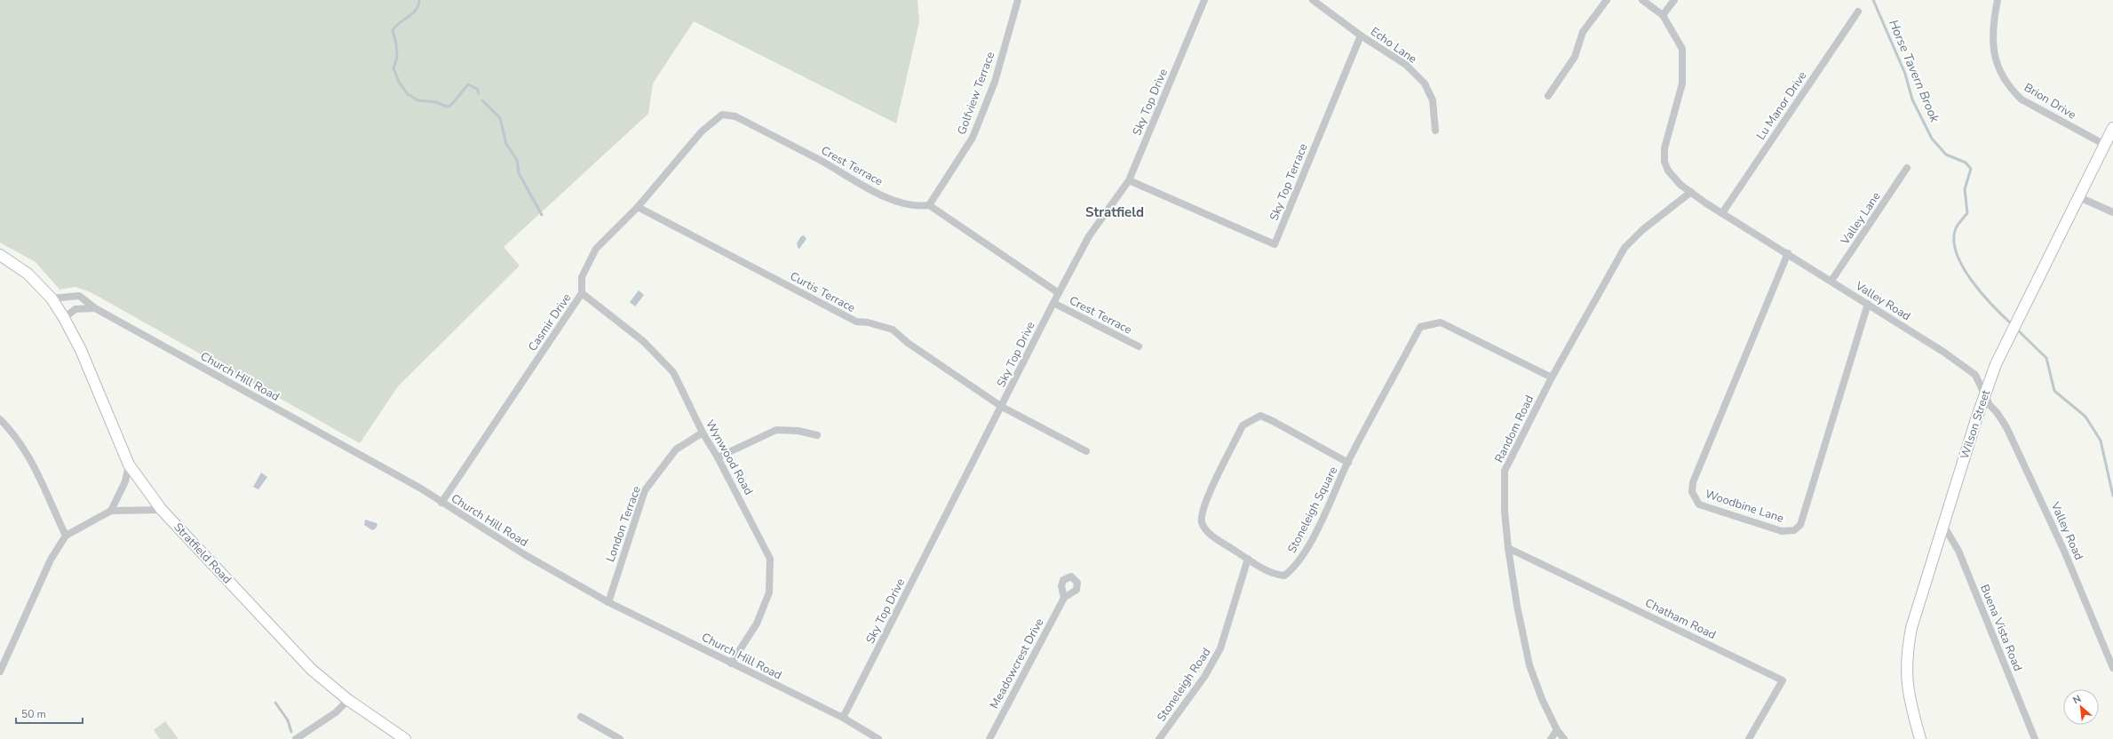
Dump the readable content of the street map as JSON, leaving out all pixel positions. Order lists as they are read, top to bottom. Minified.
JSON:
{"streets":{"main road":["Wilson Street","Stratfield Road"],"street":["Echo Lane","Golfview Terrace","Brion Drive","Sky Top Drive","Lu Manor Drive","Crest Terrace","Sky Top Terrace","Valley Lane","Curtis Terrace","Valley Road","Casmir Drive","Church Hill Road","Random Road","Wynwood Road","Woodbine Lane","Stoneleigh Square","London Terrace","Chatham Road","Buena Vista Road","Meadowcrest Drive","Stoneleigh Road"]},"crossings":[["Echo Lane","Sky Top Terrace"],["Golfview Terrace","Crest Terrace"],["Brion Drive","Wilson Street"],["Sky Top Drive","Crest Terrace"],["Sky Top Drive","Sky Top Terrace"],["Sky Top Drive","Curtis Terrace"],["Sky Top Drive","Church Hill Road"],["Lu Manor Drive","Valley Road"],["Crest Terrace","Casmir Drive"],["Valley Lane","Valley Road"],["Curtis Terrace","Casmir Drive"],["Valley Road","Wilson Street"],["Valley Road","Random Road"],["Valley Road","Woodbine Lane"],["Casmir Drive","Church Hill Road"],["Casmir Drive","Wynwood Road"],["Church Hill Road","Wynwood Road"],["Church Hill Road","London Terrace"],["Church Hill Road","Stratfield Road"],["Wilson Street","Buena Vista Road"],["Random Road","Stoneleigh Square"],["Random Road","Chatham Road"],["Wynwood Road","London Terrace"],["Stoneleigh Square","Stoneleigh Road"]],"districts":["Stratfield"],"water":["Horse Tavern Brook"],"scale_bar":"50 m","north":"top left"}
